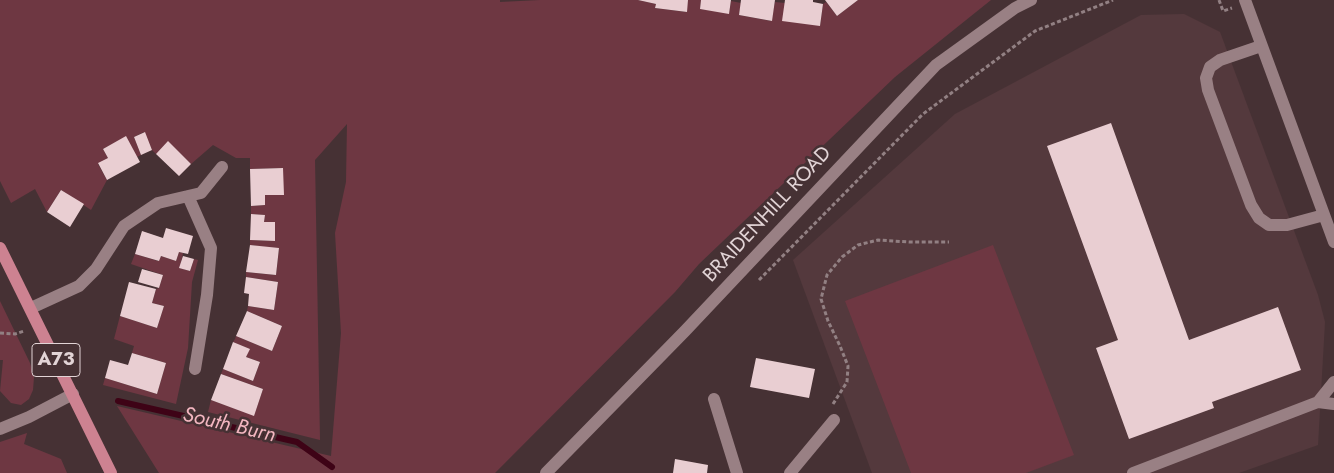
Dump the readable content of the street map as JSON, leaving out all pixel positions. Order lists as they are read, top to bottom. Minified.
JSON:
{"streets":{"main road":["A73"],"street":["BRAIDENHILL ROAD"]},"water":["South Burn"]}
